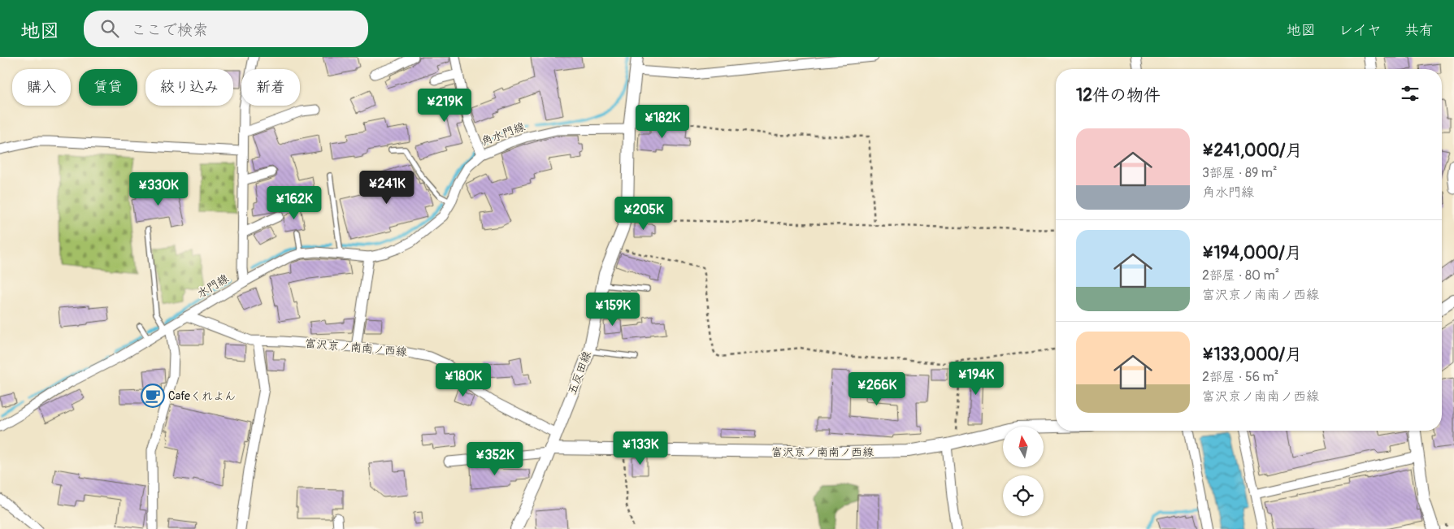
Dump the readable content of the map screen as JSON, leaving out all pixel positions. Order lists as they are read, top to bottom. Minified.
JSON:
{"streets":{"street":["角水門線","水門線","富沢京ノ南南ノ西線","五反田線"]},"crossings":[["角水門線","水門線"],["角水門線","五反田線"],["水門線","富沢京ノ南南ノ西線"],["富沢京ノ南南ノ西線","五反田線"]],"places":{"cafe":["Cafeくれよん"]},"north":"top","page":{"header":"地図","search":"ここで検索","nav":["地図","レイヤ","共有"],"chip":["購入","賃貸","絞り込み","新着"],"heading":"12件の物件","price":["¥219K","¥182K","¥241K","¥330K","¥162K","¥205K","¥159K","¥194K","¥180K","¥266K","¥133K","¥352K"],"list":[{"name":"¥241,000/月","note":"3部屋 · 89 m² · 角水門線"},{"name":"¥194,000/月","note":"2部屋 · 80 m² · 富沢京ノ南南ノ西線"},{"name":"¥133,000/月","note":"2部屋 · 56 m² · 富沢京ノ南南ノ西線"}]}}
